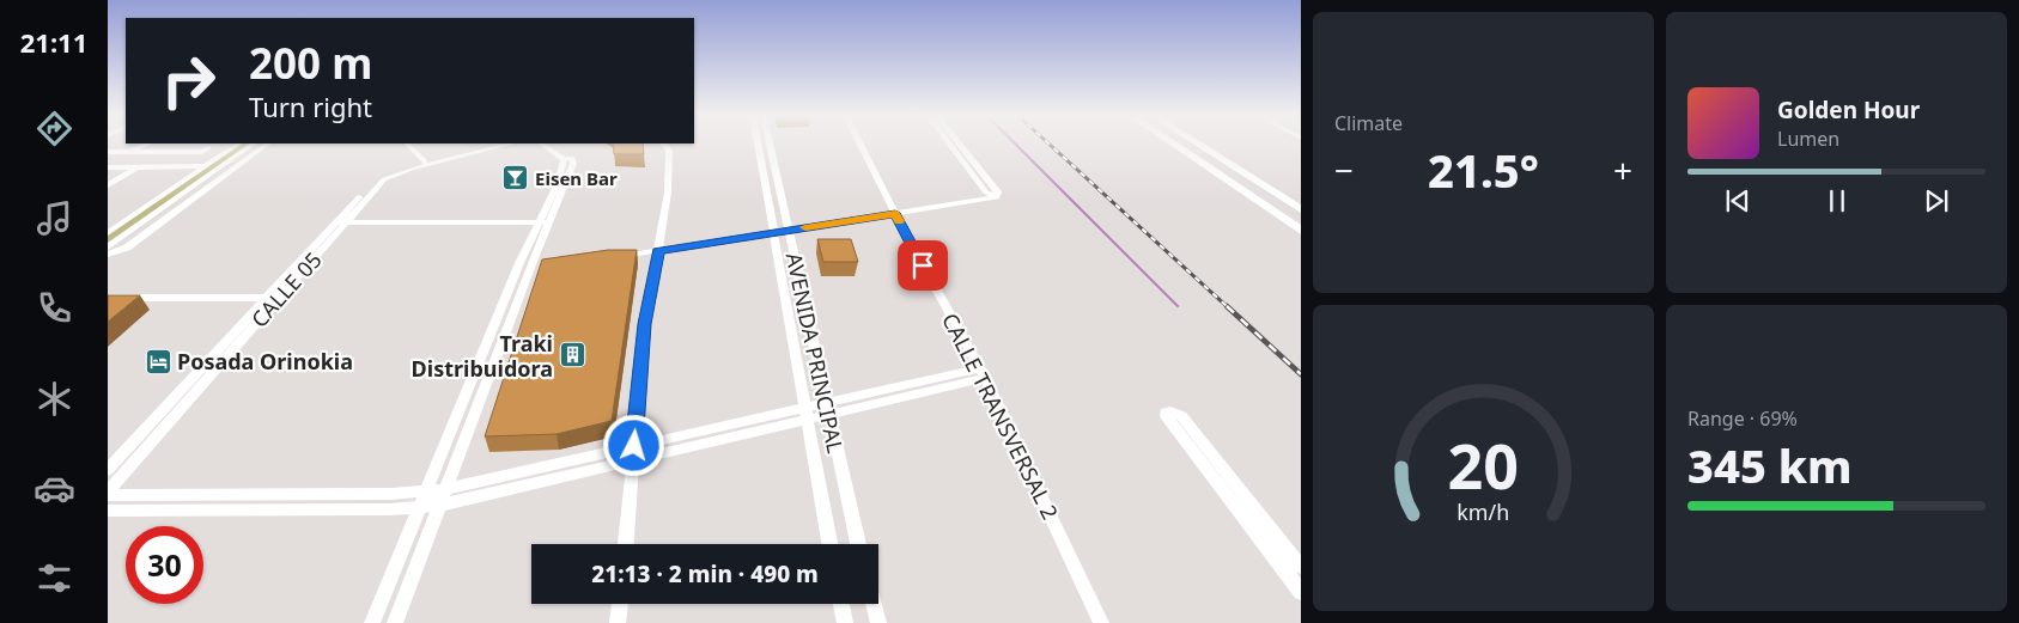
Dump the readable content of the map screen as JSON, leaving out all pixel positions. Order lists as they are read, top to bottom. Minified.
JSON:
{"streets":{"street":["CALLE 05","AVENIDA PRINCIPAL","CALLE TRANSVERSAL 2"]},"places":{"bar":["Eisen Bar"],"building":["Traki Distribuidora"],"hotel":["Posada Orinokia"]},"page":{"tabs":"21:11","tile":["Climate",["Range · 69%","345 km"]],"turn":["200 m","Turn right"],"song":["Golden Hour","Lumen"],"heat":["−","21.5°","+"],"limit":"30","trip":"21:13 · 2 min · 490 m","gauge":["20","km/h"]}}
